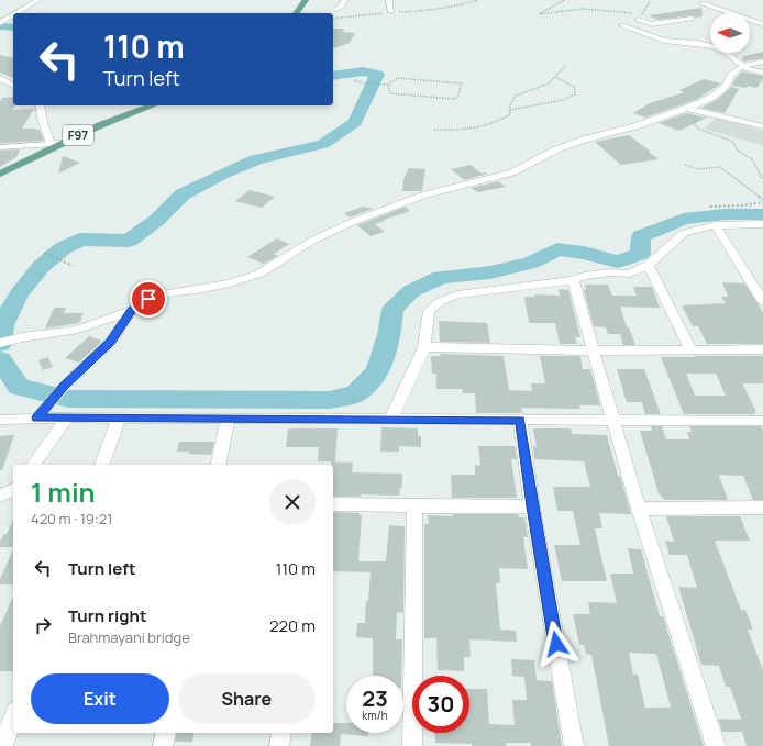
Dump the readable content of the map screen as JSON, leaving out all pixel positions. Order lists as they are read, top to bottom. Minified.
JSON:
{"streets":{"main road":["F97"]},"north":"left","page":{"turn":["110 m","Turn left"],"heading":["1 min","420 m · 19:21"],"list":[{"name":"Turn left","value":"110 m"},{"name":"Turn right","note":"Brahmayani bridge","value":"220 m"}],"buttons":["Exit","Share"],"speed":"23 km/h","limit":"30"}}
